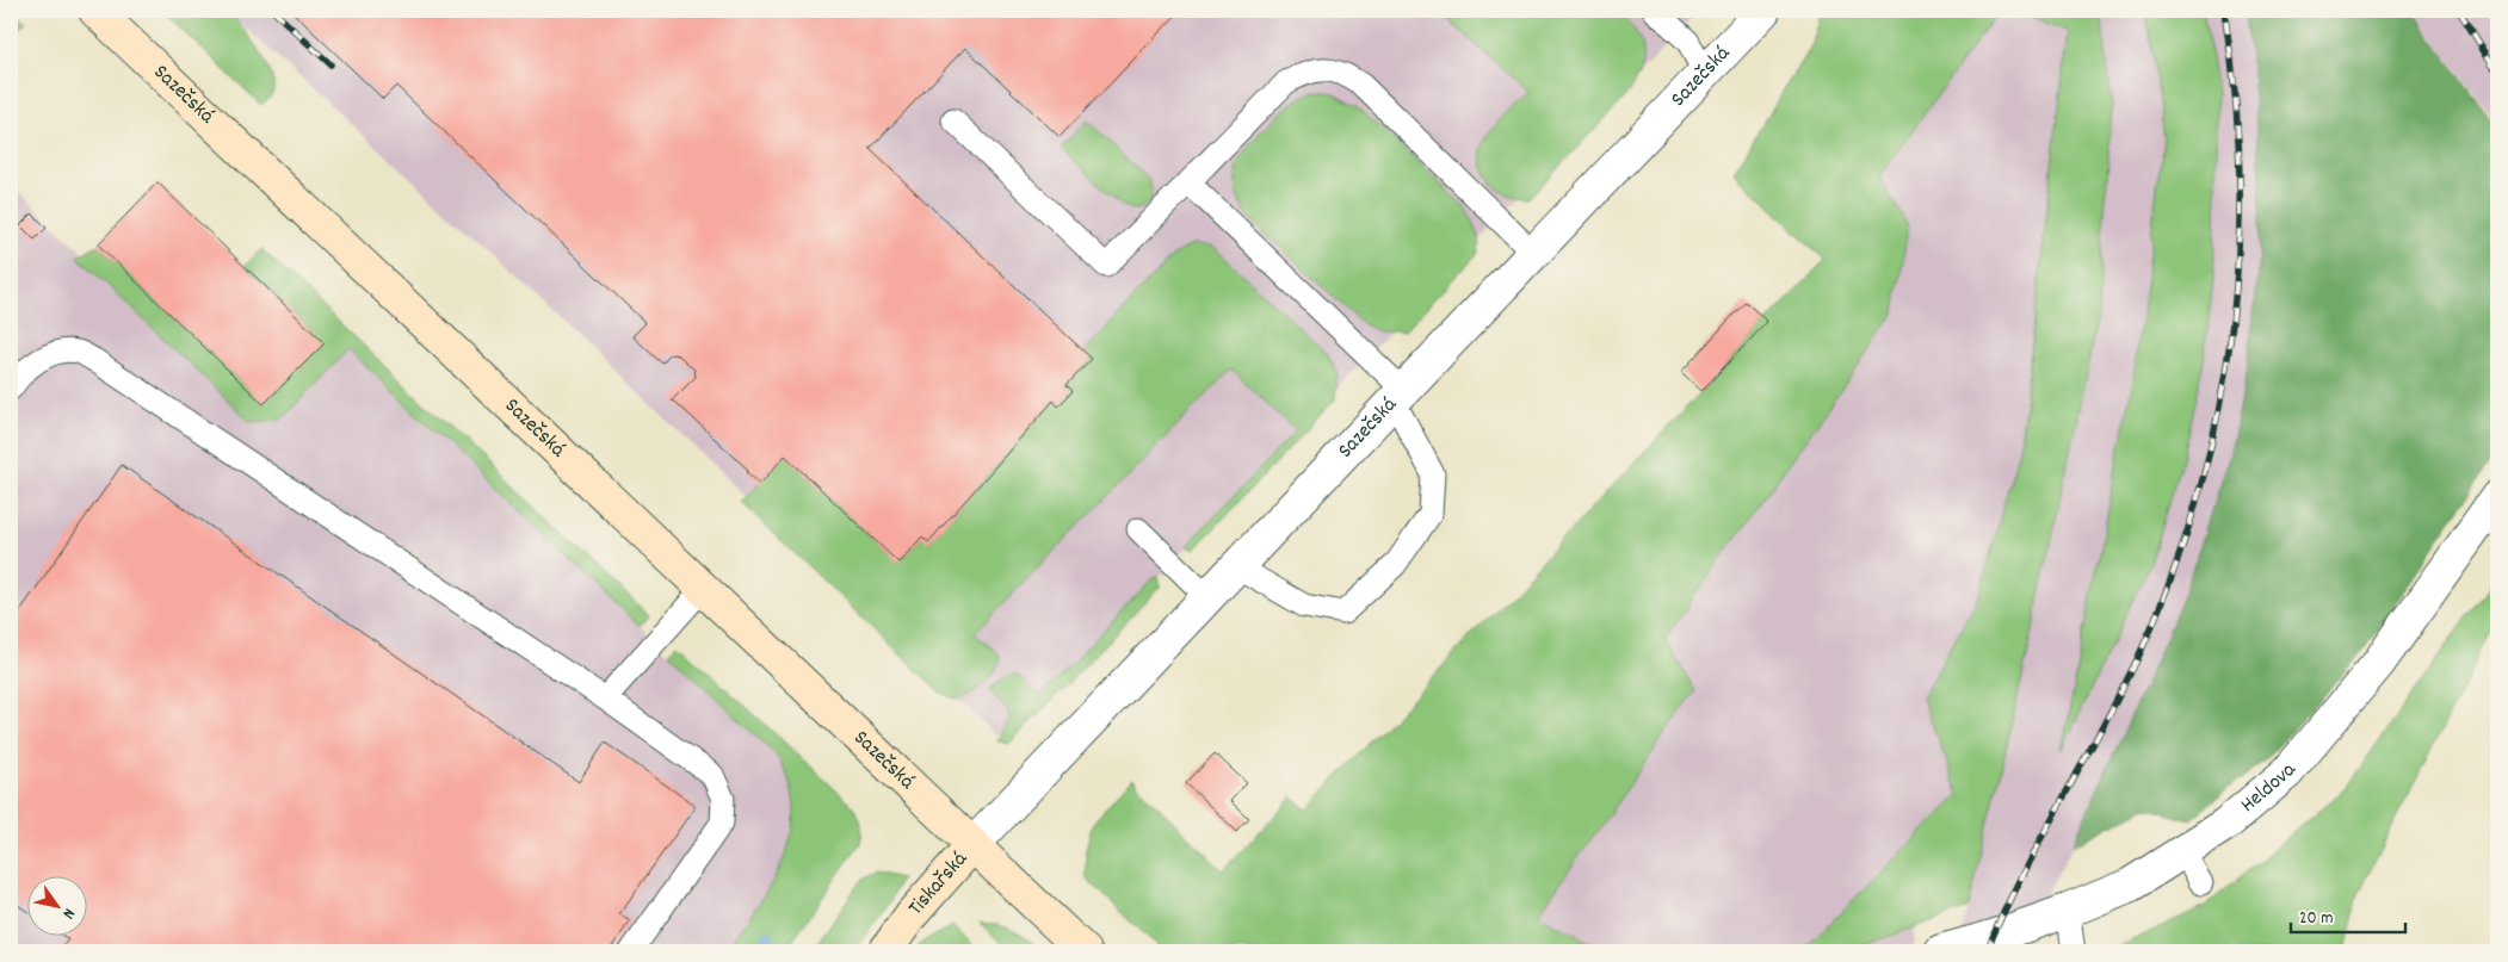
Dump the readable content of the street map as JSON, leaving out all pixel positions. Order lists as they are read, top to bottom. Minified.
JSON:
{"streets":{"street":["Sazečská","Heldova","Tiskařská"]},"crossings":[["Sazečská","Tiskařská"]],"scale_bar":"20 m","north":"bottom right"}
